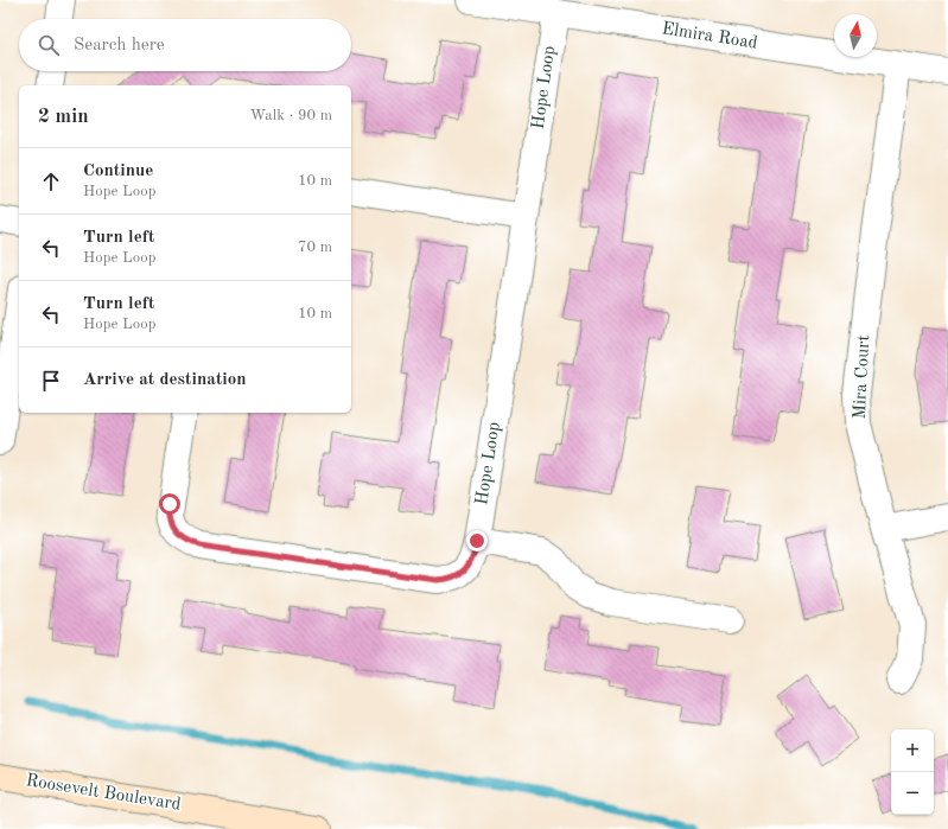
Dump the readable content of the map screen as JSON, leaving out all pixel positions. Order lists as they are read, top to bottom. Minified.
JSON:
{"streets":{"main road":["Roosevelt Boulevard"],"street":["Elmira Road","Hope Loop","Mira Court"]},"crossings":[["Elmira Road","Hope Loop"],["Elmira Road","Mira Court"]],"north":"top","page":{"search":"Search here","heading":["2 min","Walk · 90 m"],"list":[["Continue","Hope Loop","10 m"],["Turn left","Hope Loop","70 m"],["Turn left","Hope Loop","10 m"],"Arrive at destination"],"map_buttons":["+","−"]}}
